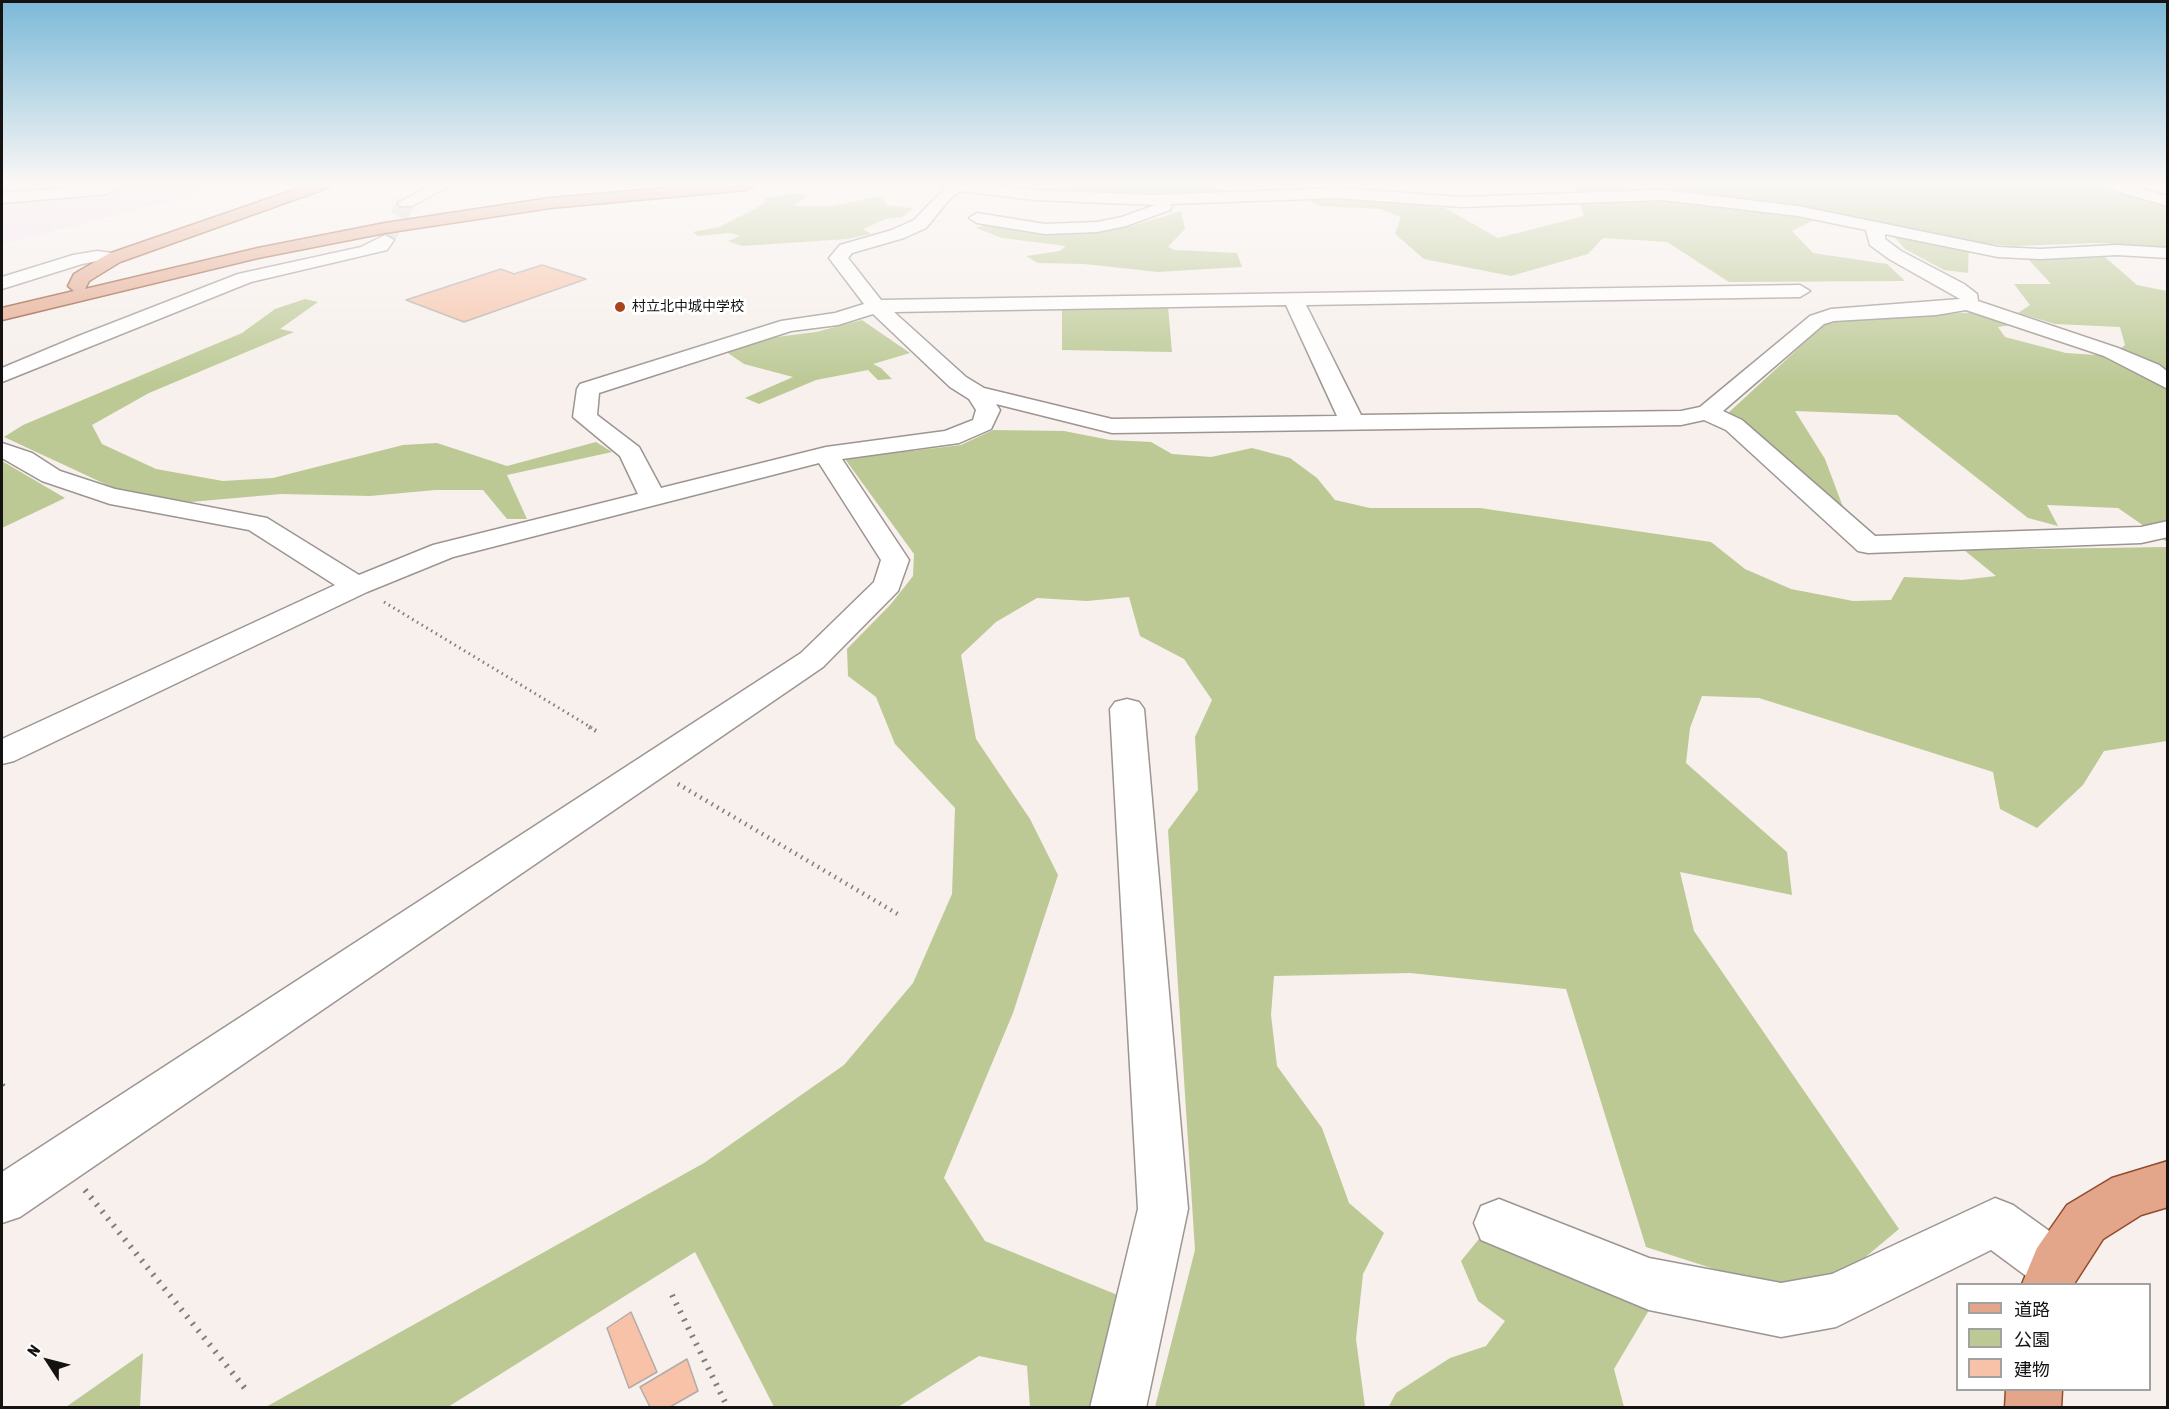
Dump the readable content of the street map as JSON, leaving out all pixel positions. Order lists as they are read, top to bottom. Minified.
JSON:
{"places":["村立北中城中学校"],"legend":["道路","公園","建物"],"north":"top left"}
